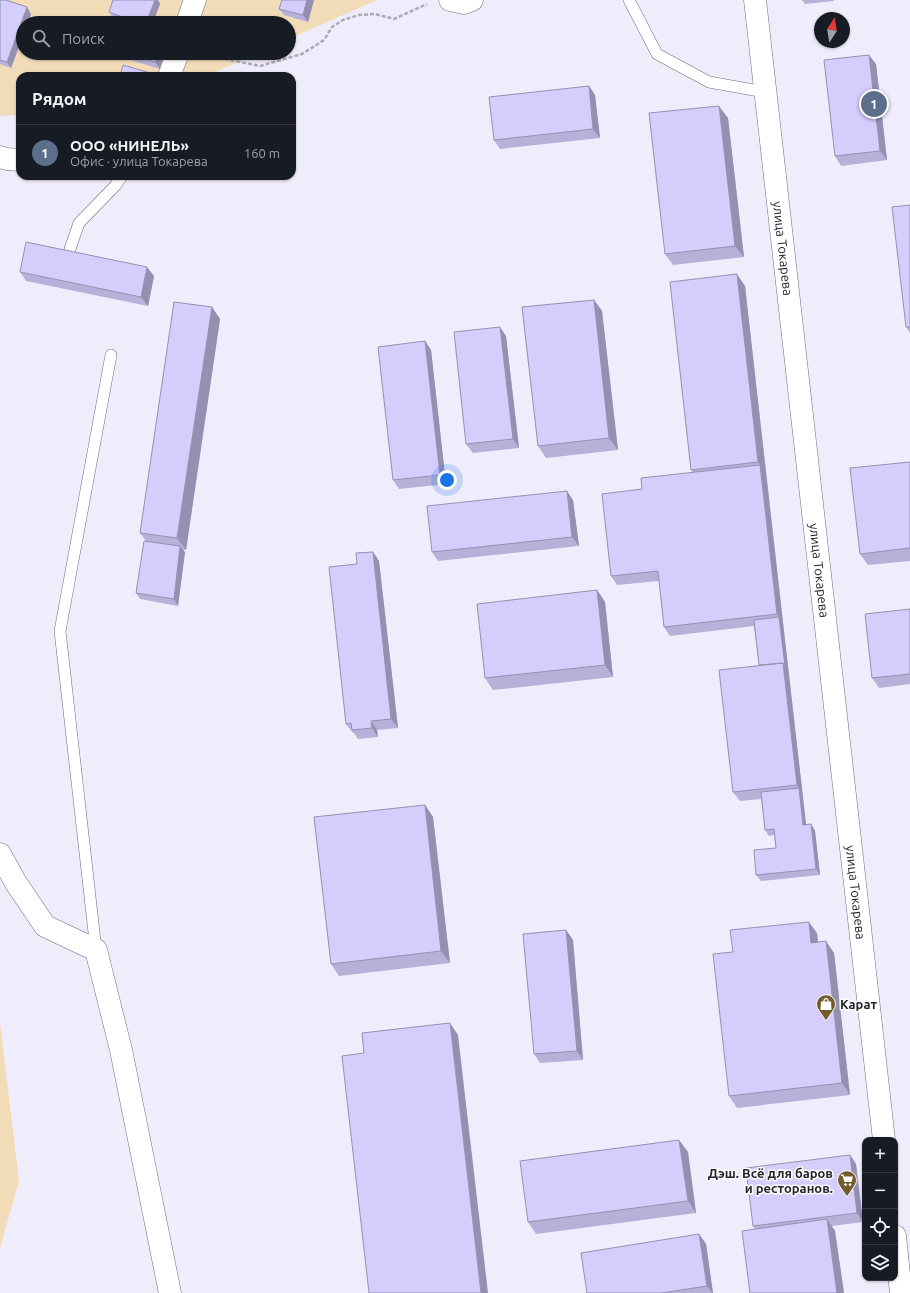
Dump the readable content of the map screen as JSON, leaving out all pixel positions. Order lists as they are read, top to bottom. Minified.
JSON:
{"streets":{"street":["улица Токарева"]},"places":{"shop":["Карат"],"supermarket":["Дэш. Всё для баров и ресторанов."]},"north":"top","page":{"search":"Поиск","heading":"Рядом","pins":"1","list":[{"mark":"1","name":"ООО «НИНЕЛЬ»","note":"Офис · улица Токарева","value":"160 m"}],"map_buttons":["+","−"]}}
